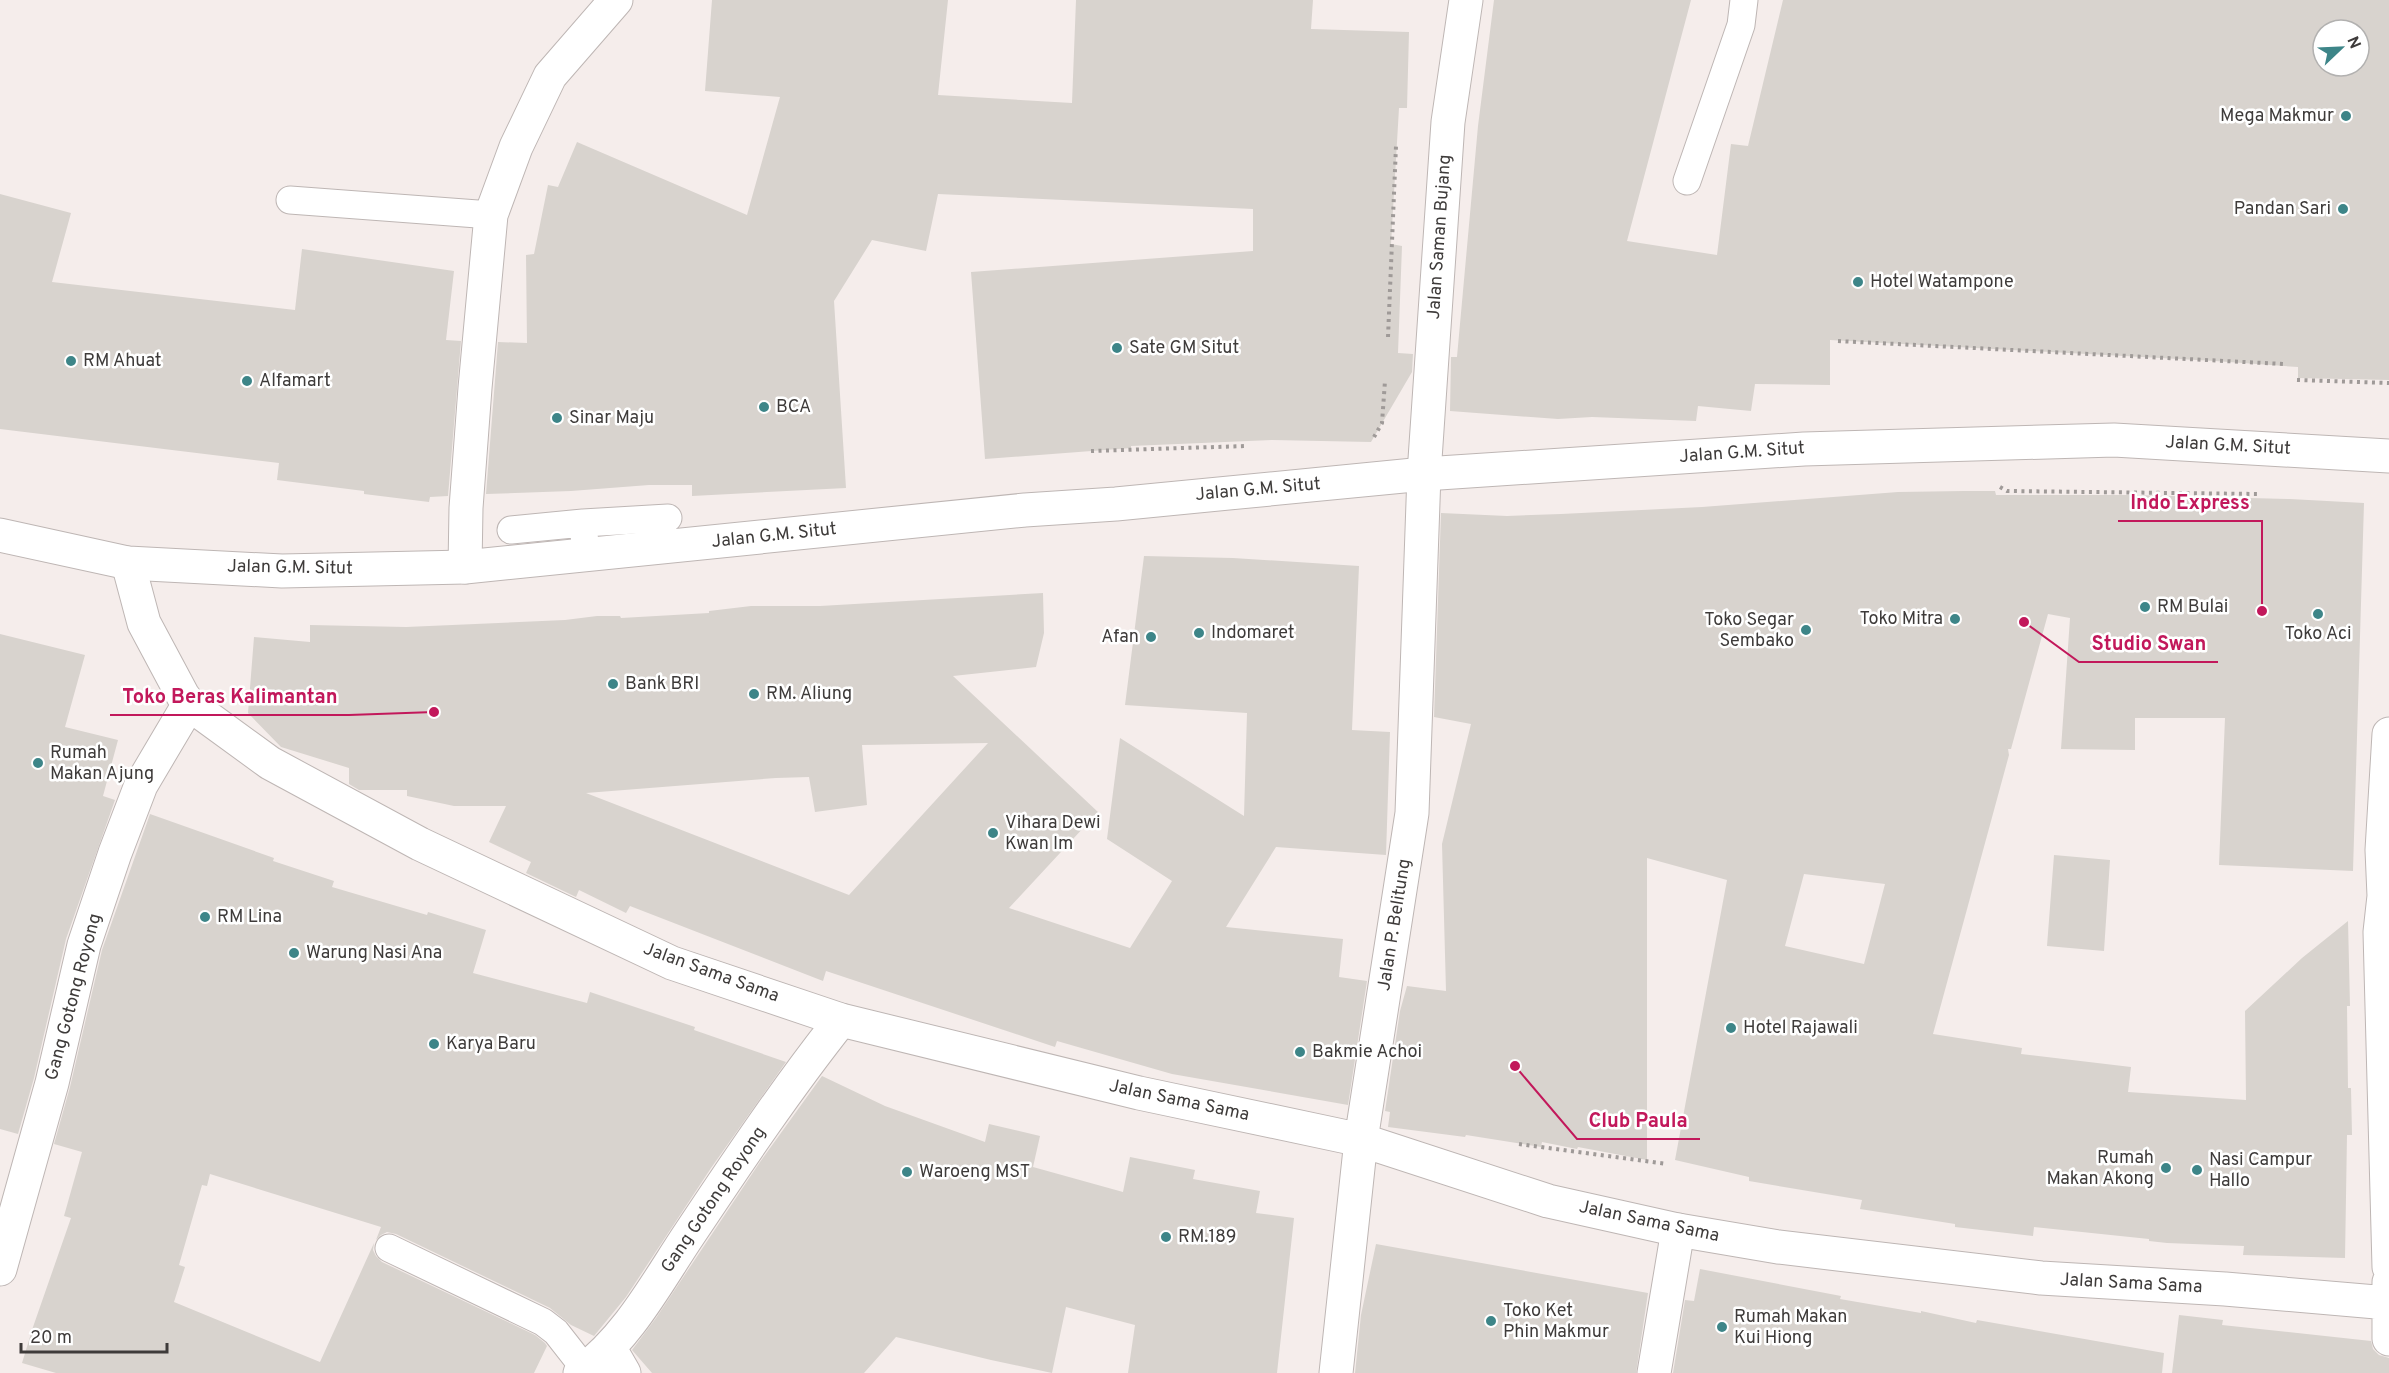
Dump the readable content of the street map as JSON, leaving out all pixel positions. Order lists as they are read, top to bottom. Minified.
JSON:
{"streets":{"street":["Jalan Saman Bujang","Jalan G.M. Situt","Jalan P. Belitung","Jalan Sama Sama","Gang Gotong Royong"]},"crossings":[["Jalan Saman Bujang","Jalan G.M. Situt"],["Jalan Saman Bujang","Jalan P. Belitung"],["Jalan G.M. Situt","Jalan P. Belitung"],["Jalan G.M. Situt","Jalan Sama Sama"],["Jalan P. Belitung","Jalan Sama Sama"],["Jalan Sama Sama","Gang Gotong Royong"]],"places":["Mega Makmur","Pandan Sari","Hotel Watampone","Sate GM Situt","RM Ahuat","Alfamart","BCA","Sinar Maju","RM Bulai","Indo Express","Toko Aci","Toko Mitra","Studio Swan","Toko Segar Sembako","Indomaret","Afan","Bank BRI","RM. Aliung","Toko Beras Kalimantan","Rumah Makan Ajung","Vihara Dewi Kwan Im","RM Lina","Warung Nasi Ana","Hotel Rajawali","Karya Baru","Bakmie Achoi","Club Paula","Rumah Makan Akong","Nasi Campur Hallo","Waroeng MST","RM.189","Toko Ket Phin Makmur","Rumah Makan Kui Hiong"],"scale_bar":"20 m","north":"top right"}
